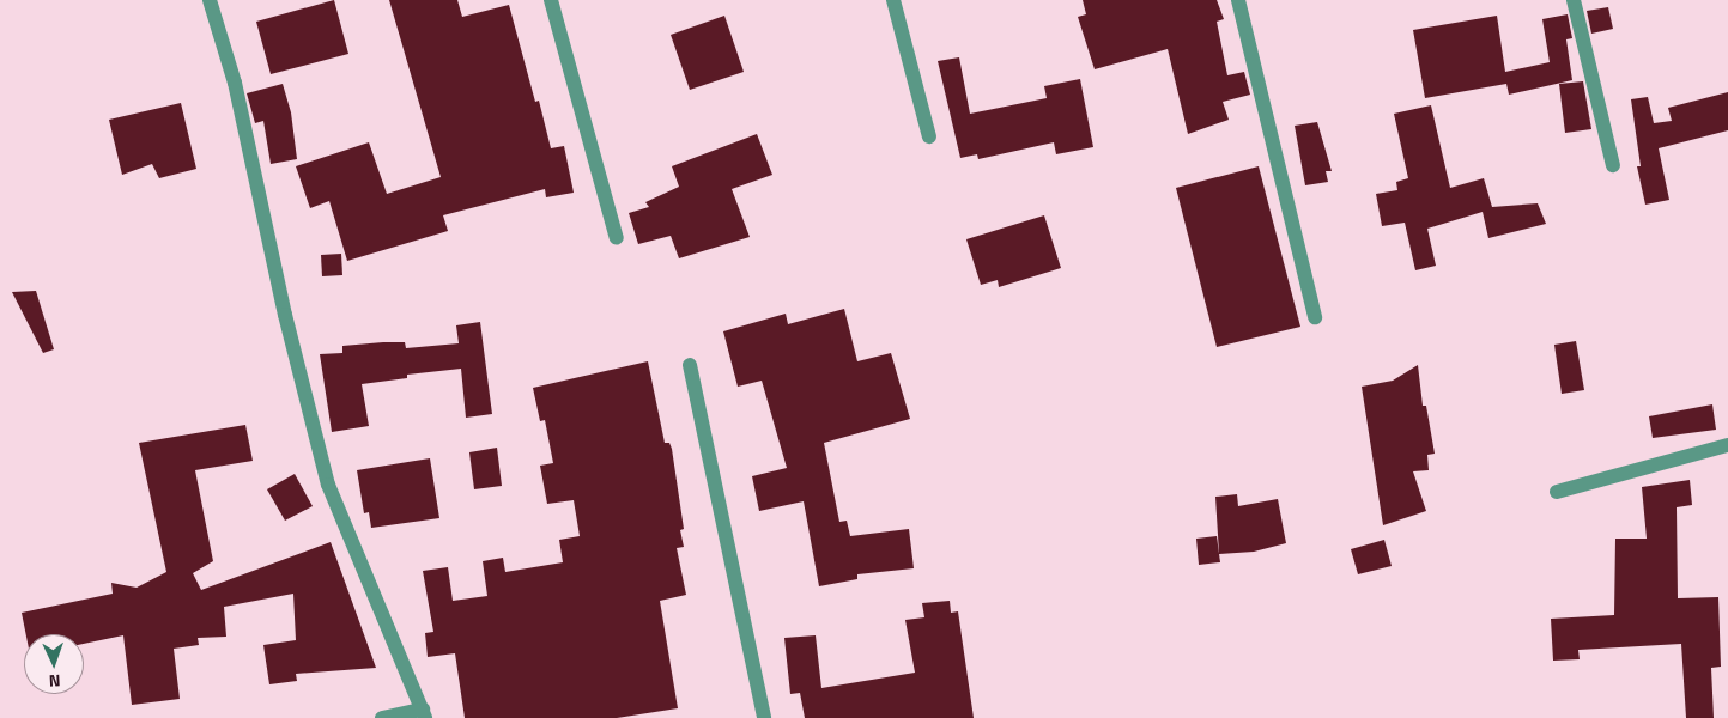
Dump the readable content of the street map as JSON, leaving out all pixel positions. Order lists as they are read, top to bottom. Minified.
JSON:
{"north":"bottom"}
